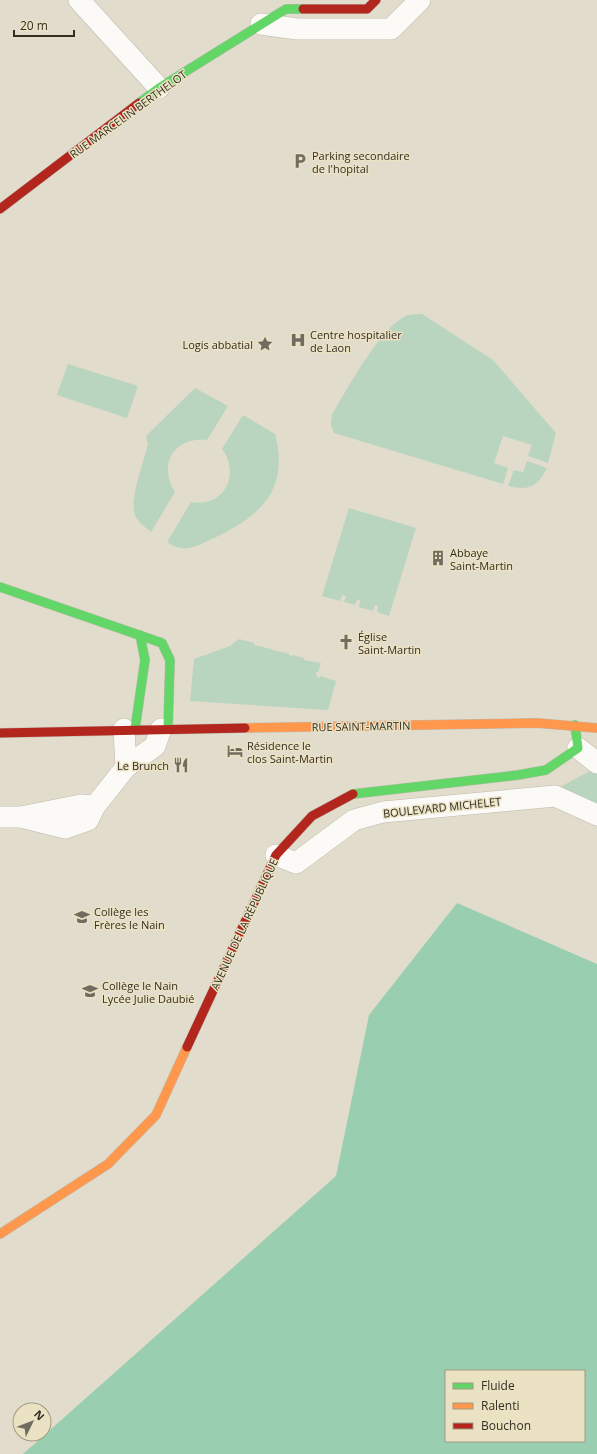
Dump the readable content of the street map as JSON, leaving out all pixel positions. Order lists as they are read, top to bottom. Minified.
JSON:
{"streets":{"street":["RUE MARCELIN BERTHELOT","RUE SAINT-MARTIN","BOULEVARD MICHELET","AVENUE DE LA RÉPUBLIQUE"]},"crossings":[["BOULEVARD MICHELET","AVENUE DE LA RÉPUBLIQUE"]],"places":{"parking":["Parking secondaire de l'hopital"],"hospital":["Centre hospitalier de Laon"],"place":["Logis abbatial"],"building":["Abbaye Saint-Martin"],"church":["Église Saint-Martin"],"hotel":["Résidence le clos Saint-Martin"],"restaurant":["Le Brunch"],"school or university":["Collège les Frères le Nain","Collège le Nain Lycée Julie Daubié"]},"legend":["Fluide","Ralenti","Bouchon"],"scale_bar":"20 m","north":"top right"}
